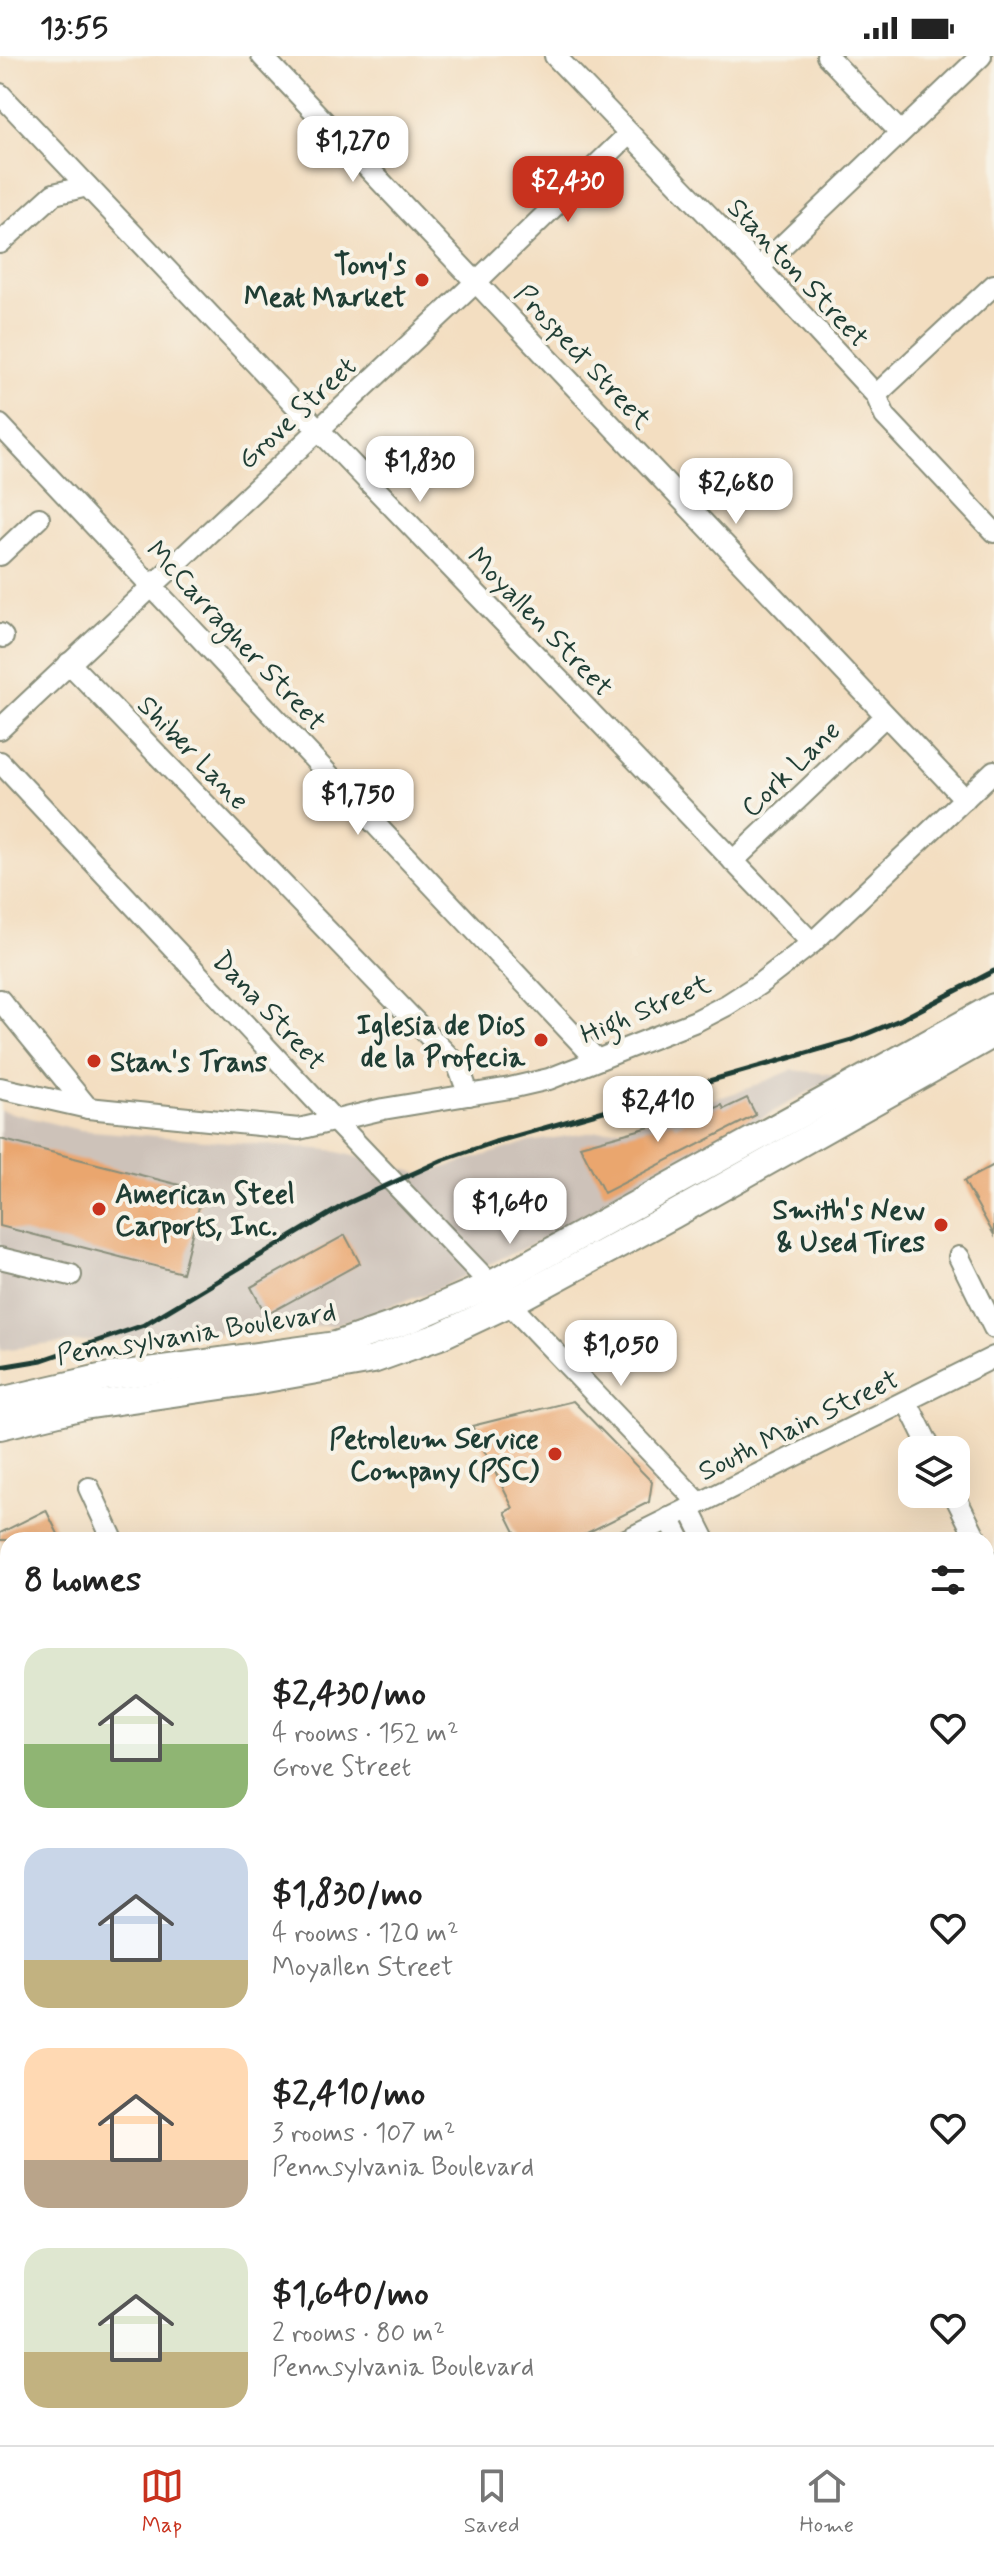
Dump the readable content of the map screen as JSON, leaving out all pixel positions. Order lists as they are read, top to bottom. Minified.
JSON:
{"streets":{"main road":["Pennsylvania Boulevard"],"street":["Stanton Street","Prospect Street","Grove Street","Moyallen Street","McCarragher Street","Shiber Lane","Cork Lane","High Street","Dana Street","South Main Street"]},"crossings":[["Stanton Street","Grove Street"],["Prospect Street","Grove Street"],["Prospect Street","Cork Lane"],["Prospect Street","High Street"],["Grove Street","Moyallen Street"],["Grove Street","McCarragher Street"],["Grove Street","Shiber Lane"],["Moyallen Street","Cork Lane"],["Moyallen Street","High Street"],["McCarragher Street","High Street"],["Shiber Lane","High Street"],["High Street","Dana Street"],["Dana Street","Pennsylvania Boulevard"],["Dana Street","South Main Street"]],"places":["Tony's Meat Market","Iglesia de Dios de la Profecia","Stan's Trans","American Steel Carports, Inc.","Smith's New & Used Tires","Petroleum Service Company (PSC)"],"page":{"status":"13:55","price":["$1,270","$2,430","$1,830","$2,680","$1,750","$2,410","$1,640","$1,050"],"heading":"8 homes","list":[{"name":"$2,430/mo","note":"4 rooms · 152 m² · Grove Street"},{"name":"$1,830/mo","note":"4 rooms · 120 m² · Moyallen Street"},{"name":"$2,410/mo","note":"3 rooms · 107 m² · Pennsylvania Boulevard"},{"name":"$1,640/mo","note":"2 rooms · 80 m² · Pennsylvania Boulevard"}],"tabs":["Map","Saved","Home"]}}
